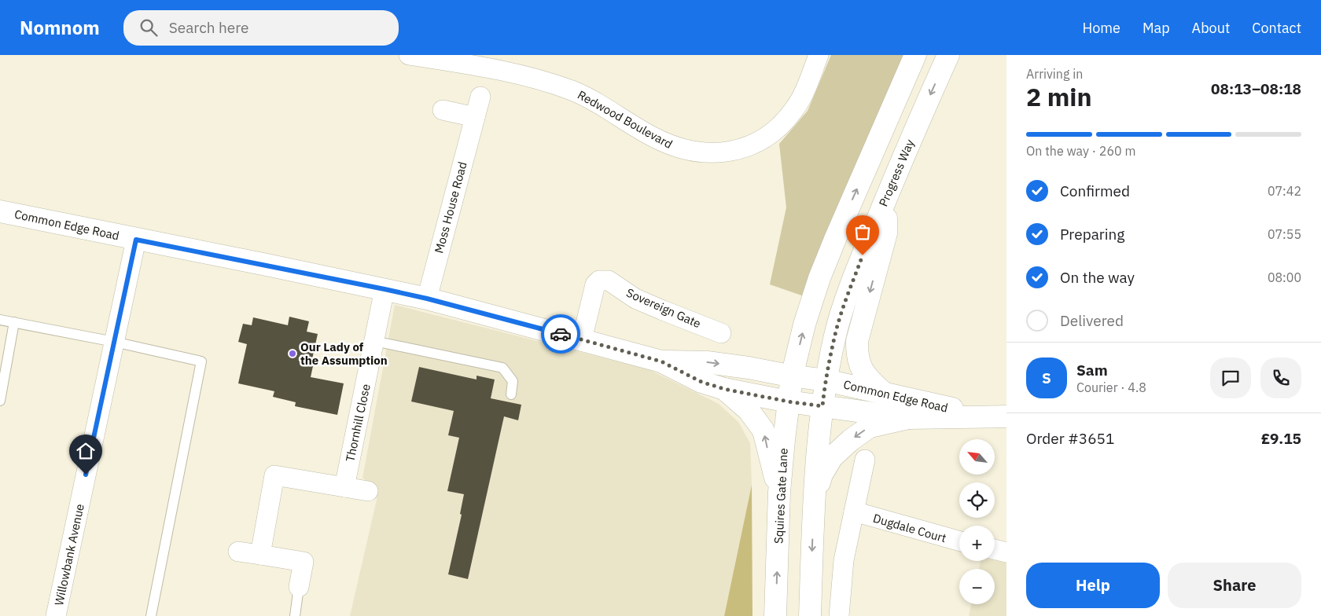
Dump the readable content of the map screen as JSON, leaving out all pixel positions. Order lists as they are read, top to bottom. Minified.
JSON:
{"streets":{"main road":["Progress Way","Common Edge Road","Squires Gate Lane"],"street":["Redwood Boulevard","Moss House Road","Sovereign Gate","Thornhill Close","Dugdale Court","Willowbank Avenue"]},"crossings":[["Progress Way","Common Edge Road"],["Moss House Road","Common Edge Road"],["Common Edge Road","Sovereign Gate"],["Common Edge Road","Thornhill Close"],["Common Edge Road","Squires Gate Lane"],["Common Edge Road","Willowbank Avenue"]],"places":["Our Lady of the Assumption"],"north":"top left","page":{"header":"Nomnom","search":"Search here","nav":["Home","Map","About","Contact"],"heading":["2 min","Arriving in","08:13–08:18"],"panel":["Sam","Courier · 4.8","Order #3651","£9.15"],"bar":"On the way · 260 m","list":[["Confirmed","07:42"],["Preparing","07:55"],["On the way","08:00"],"Delivered"],"round":"S","map_buttons":["+","−"],"buttons":["Help","Share"]}}
